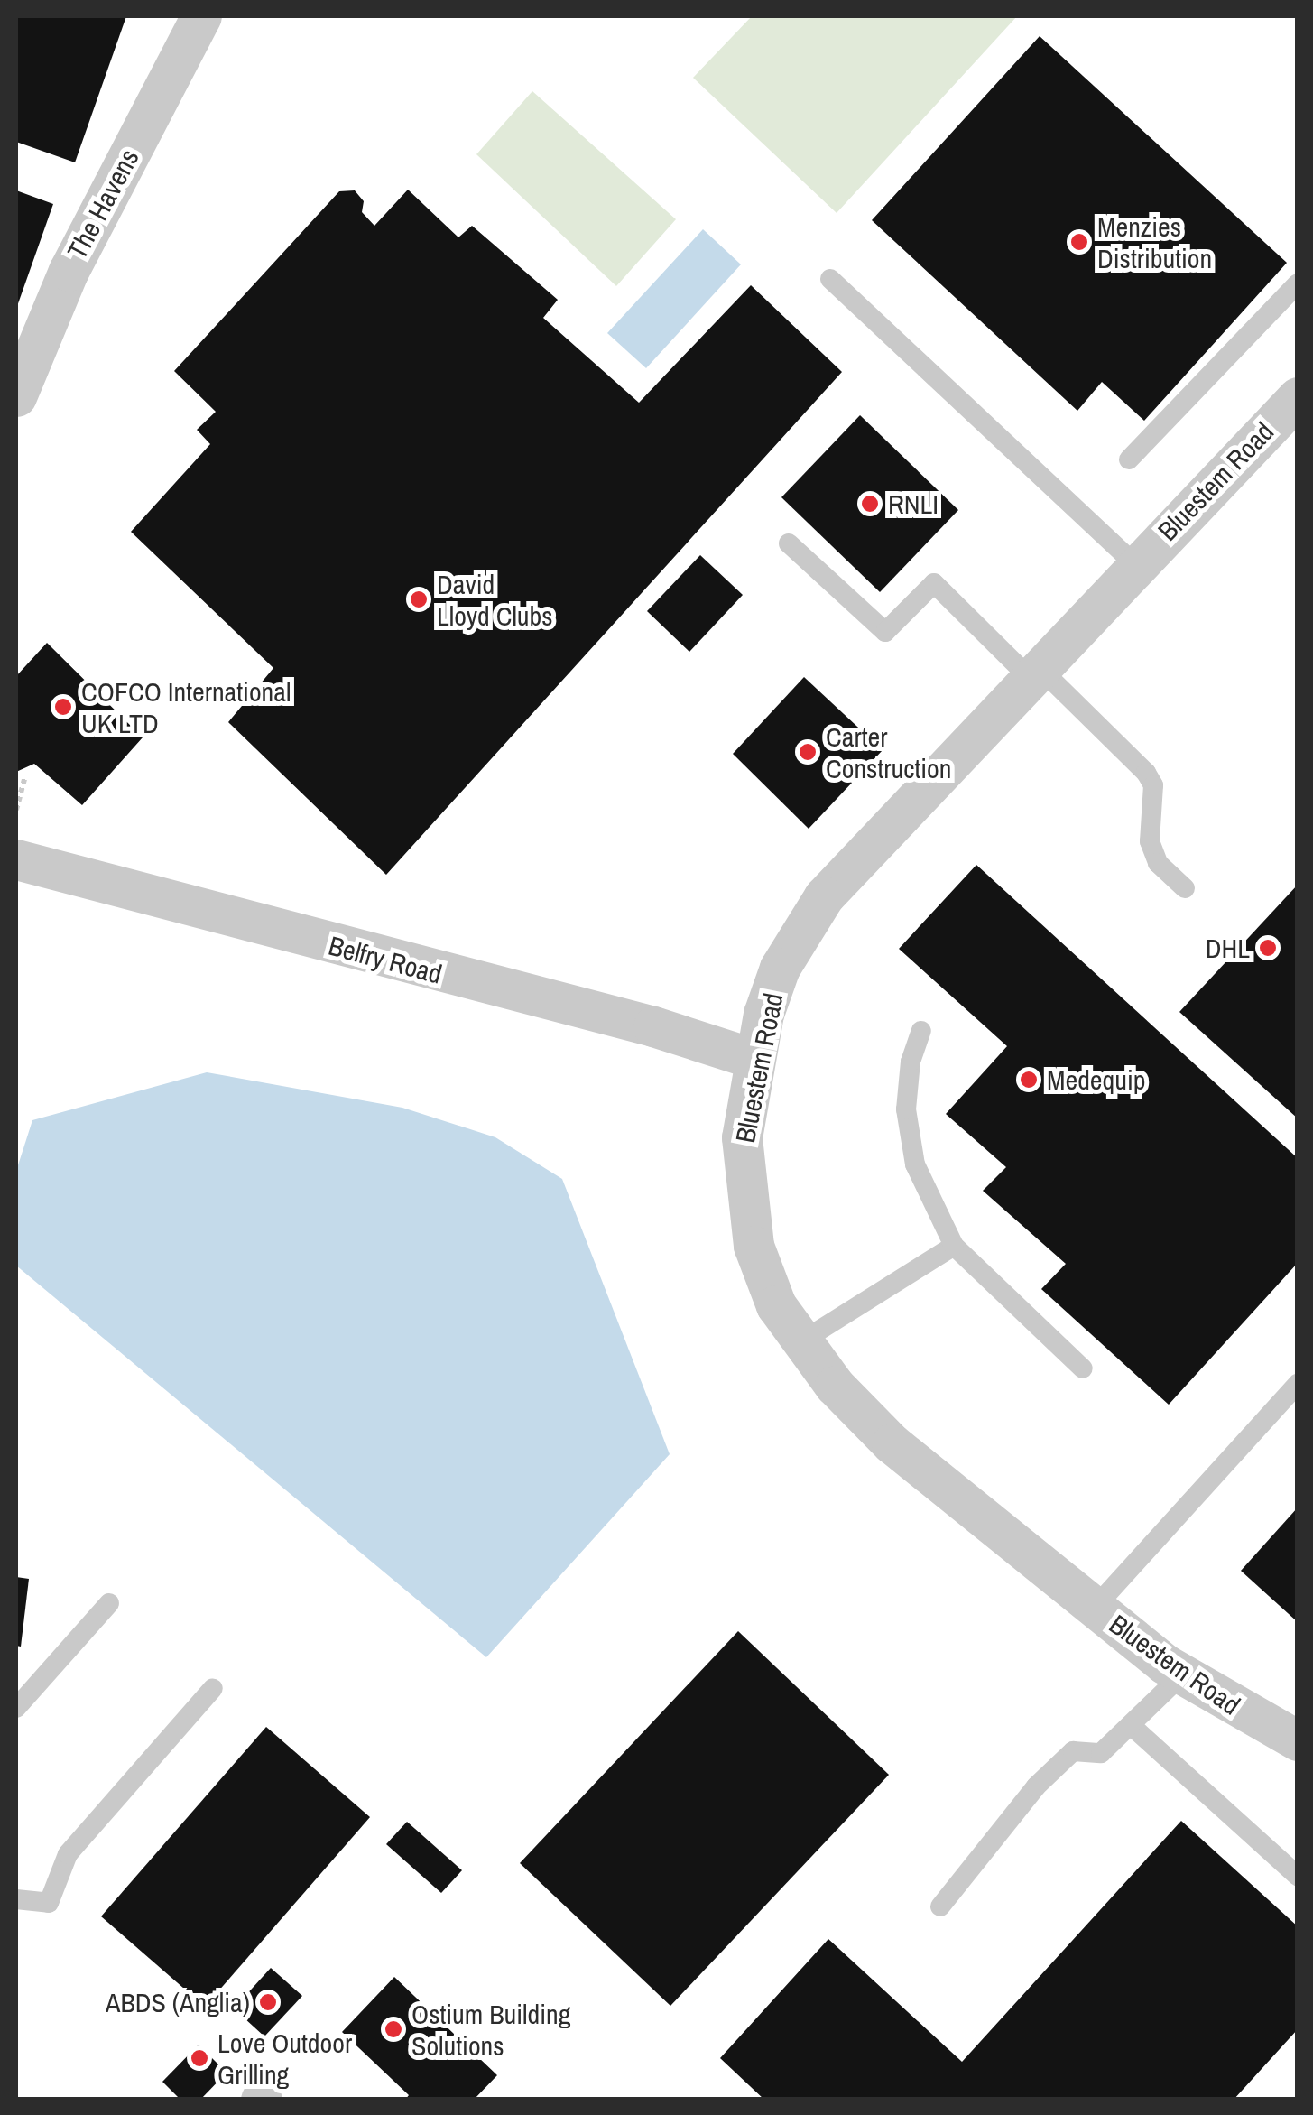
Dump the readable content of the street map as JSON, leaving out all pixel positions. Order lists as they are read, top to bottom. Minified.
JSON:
{"streets":{"street":["The Havens","Bluestem Road","Belfry Road"]},"crossings":[["Bluestem Road","Belfry Road"]],"places":["Menzies Distribution","RNLI","David Lloyd Clubs","COFCO International UK LTD","Carter Construction","DHL","Medequip","ABDS (Anglia)","Ostium Building Solutions","Love Outdoor Grilling"]}
